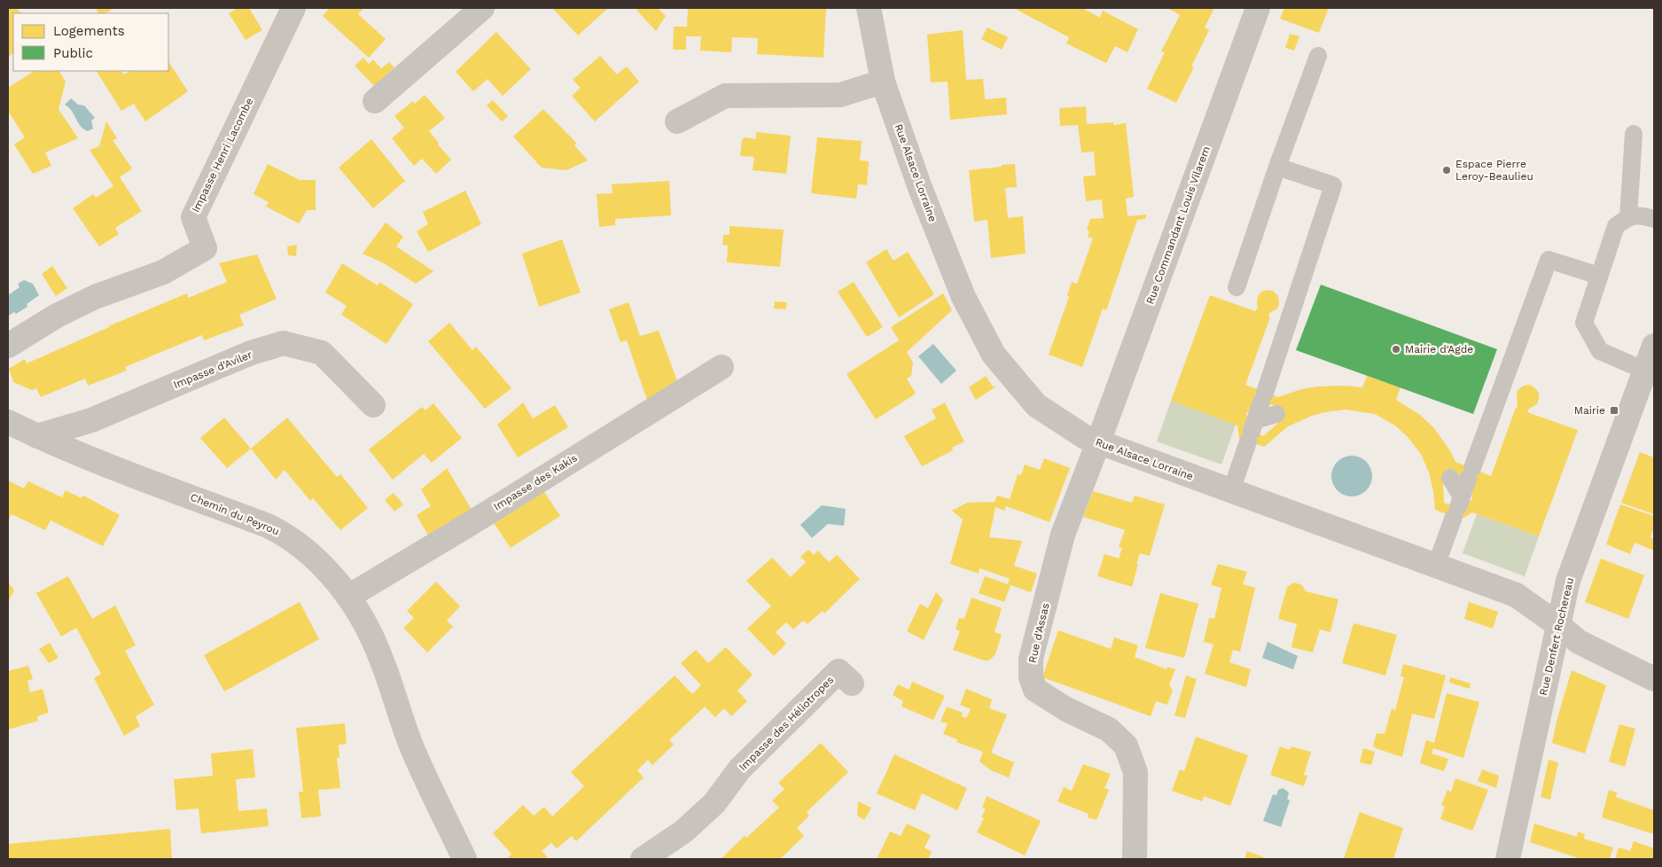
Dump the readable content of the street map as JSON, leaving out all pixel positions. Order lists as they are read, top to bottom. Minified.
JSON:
{"streets":{"street":["Impasse Henri Lacombe","Rue Alsace Lorraine","Rue Commandant Louis Vilarem","Impasse d'Aviler","Impasse des Kakis","Chemin du Peyrou","Rue d'Assas","Rue Denfert Rochereau","Impasse des Héliotropes"]},"crossings":[["Rue Alsace Lorraine","Rue Commandant Louis Vilarem"],["Rue Alsace Lorraine","Rue d'Assas"],["Rue Alsace Lorraine","Rue Denfert Rochereau"],["Rue Commandant Louis Vilarem","Rue d'Assas"],["Impasse d'Aviler","Chemin du Peyrou"],["Impasse des Kakis","Chemin du Peyrou"]],"places":{"other":["Espace Pierre Leroy-Beaulieu","Mairie d'Agde"],"transit":["Mairie"]},"legend":["Logements","Public"]}
